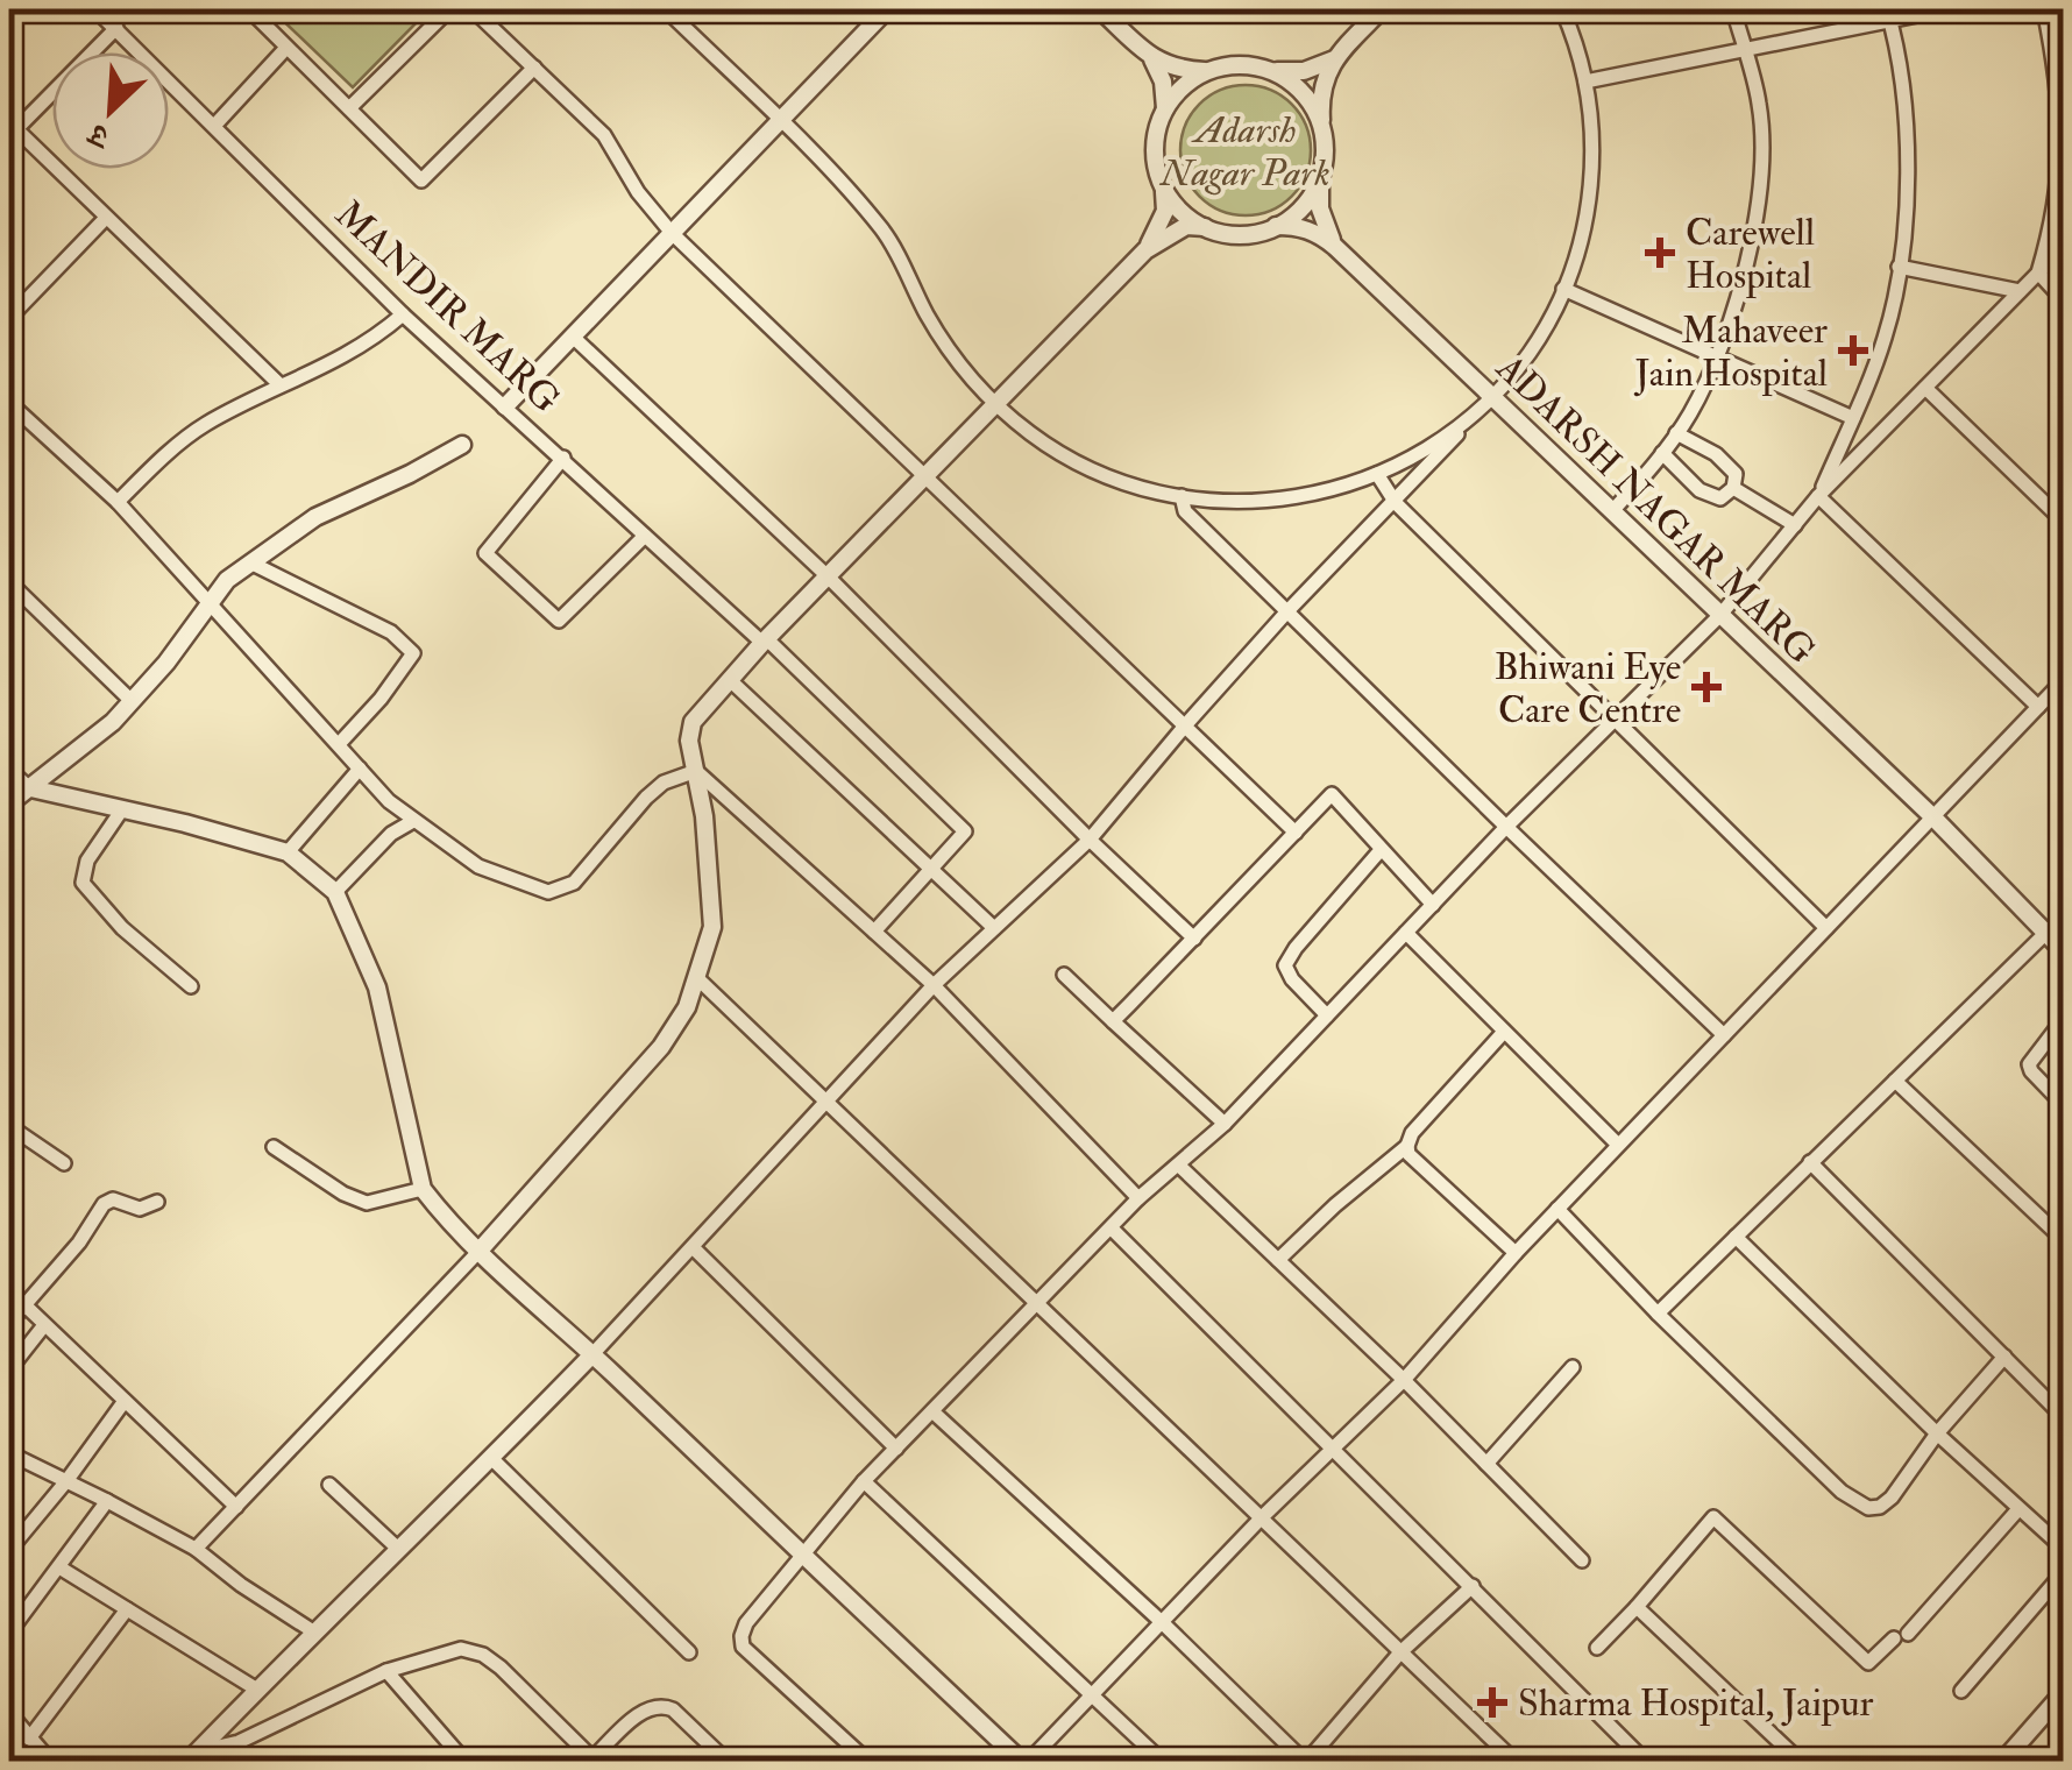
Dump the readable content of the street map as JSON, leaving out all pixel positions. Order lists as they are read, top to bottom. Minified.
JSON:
{"streets":{"street":["MANDIR MARG","ADARSH NAGAR MARG"]},"parks":["Adarsh Nagar Park"],"places":{"health":["Carewell Hospital","Mahaveer Jain Hospital","Bhiwani Eye Care Centre","Sharma Hospital, Jaipur"]},"north":"bottom left"}
